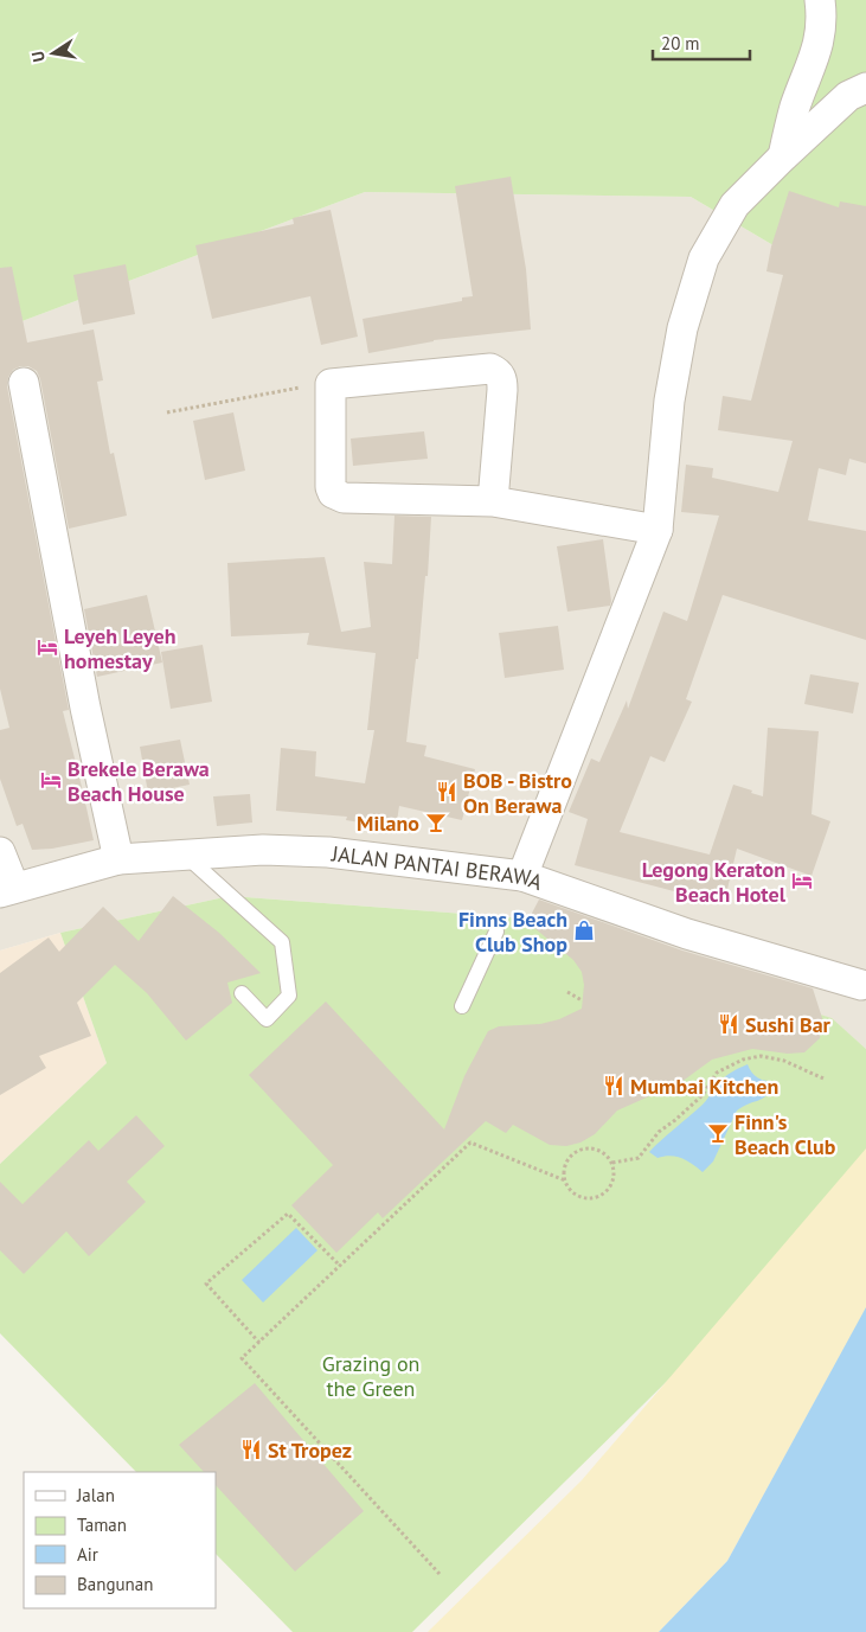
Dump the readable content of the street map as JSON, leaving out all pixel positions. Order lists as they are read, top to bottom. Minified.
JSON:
{"streets":{"street":["JALAN PANTAI BERAWA"]},"parks":["Grazing on the Green"],"places":{"hotel":["Leyeh Leyeh homestay","Brekele Berawa Beach House","Legong Keraton Beach Hotel"],"restaurant":["BOB - Bistro On Berawa","Sushi Bar","Mumbai Kitchen","St Tropez"],"bar":["Milano","Finn's Beach Club"],"shop":["Finns Beach Club Shop"]},"legend":["Jalan","Taman","Air","Bangunan"],"scale_bar":"20 m","north":"left"}
